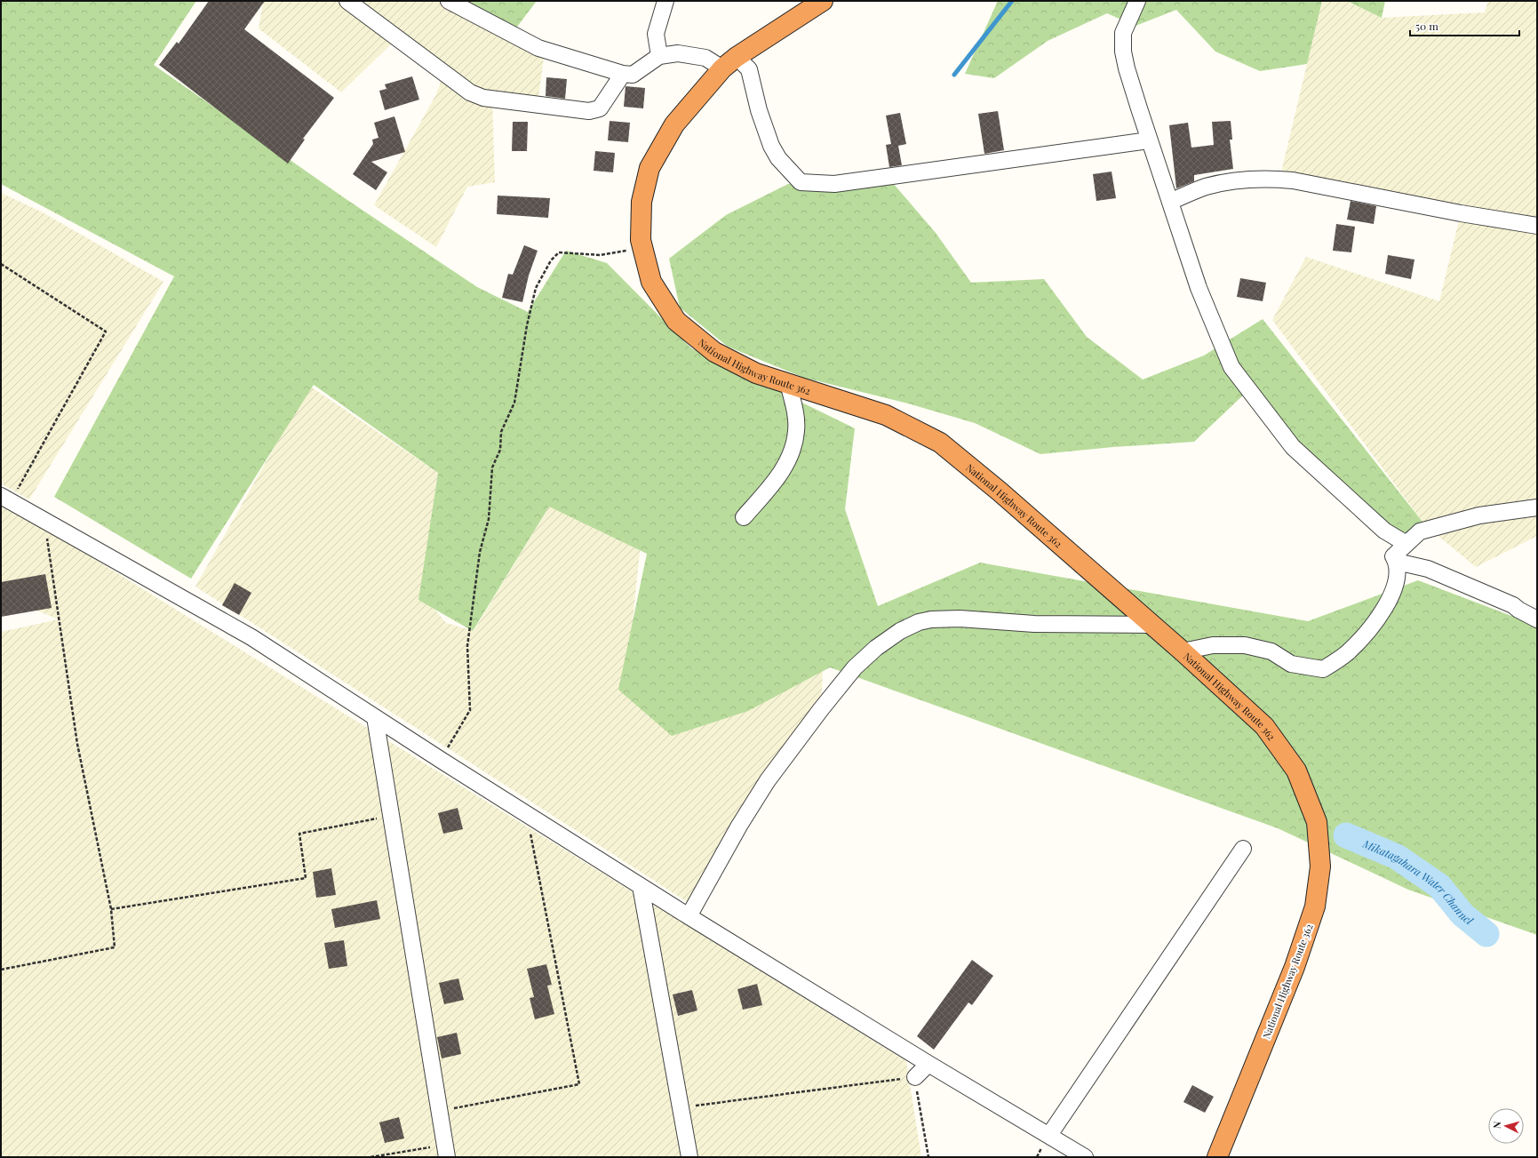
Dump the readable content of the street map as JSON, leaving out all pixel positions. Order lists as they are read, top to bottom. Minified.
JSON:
{"streets":{"highway":["National Highway Route 362"]},"water":["Mikatagahara Water Channel"],"scale_bar":"50 m","north":"left"}
